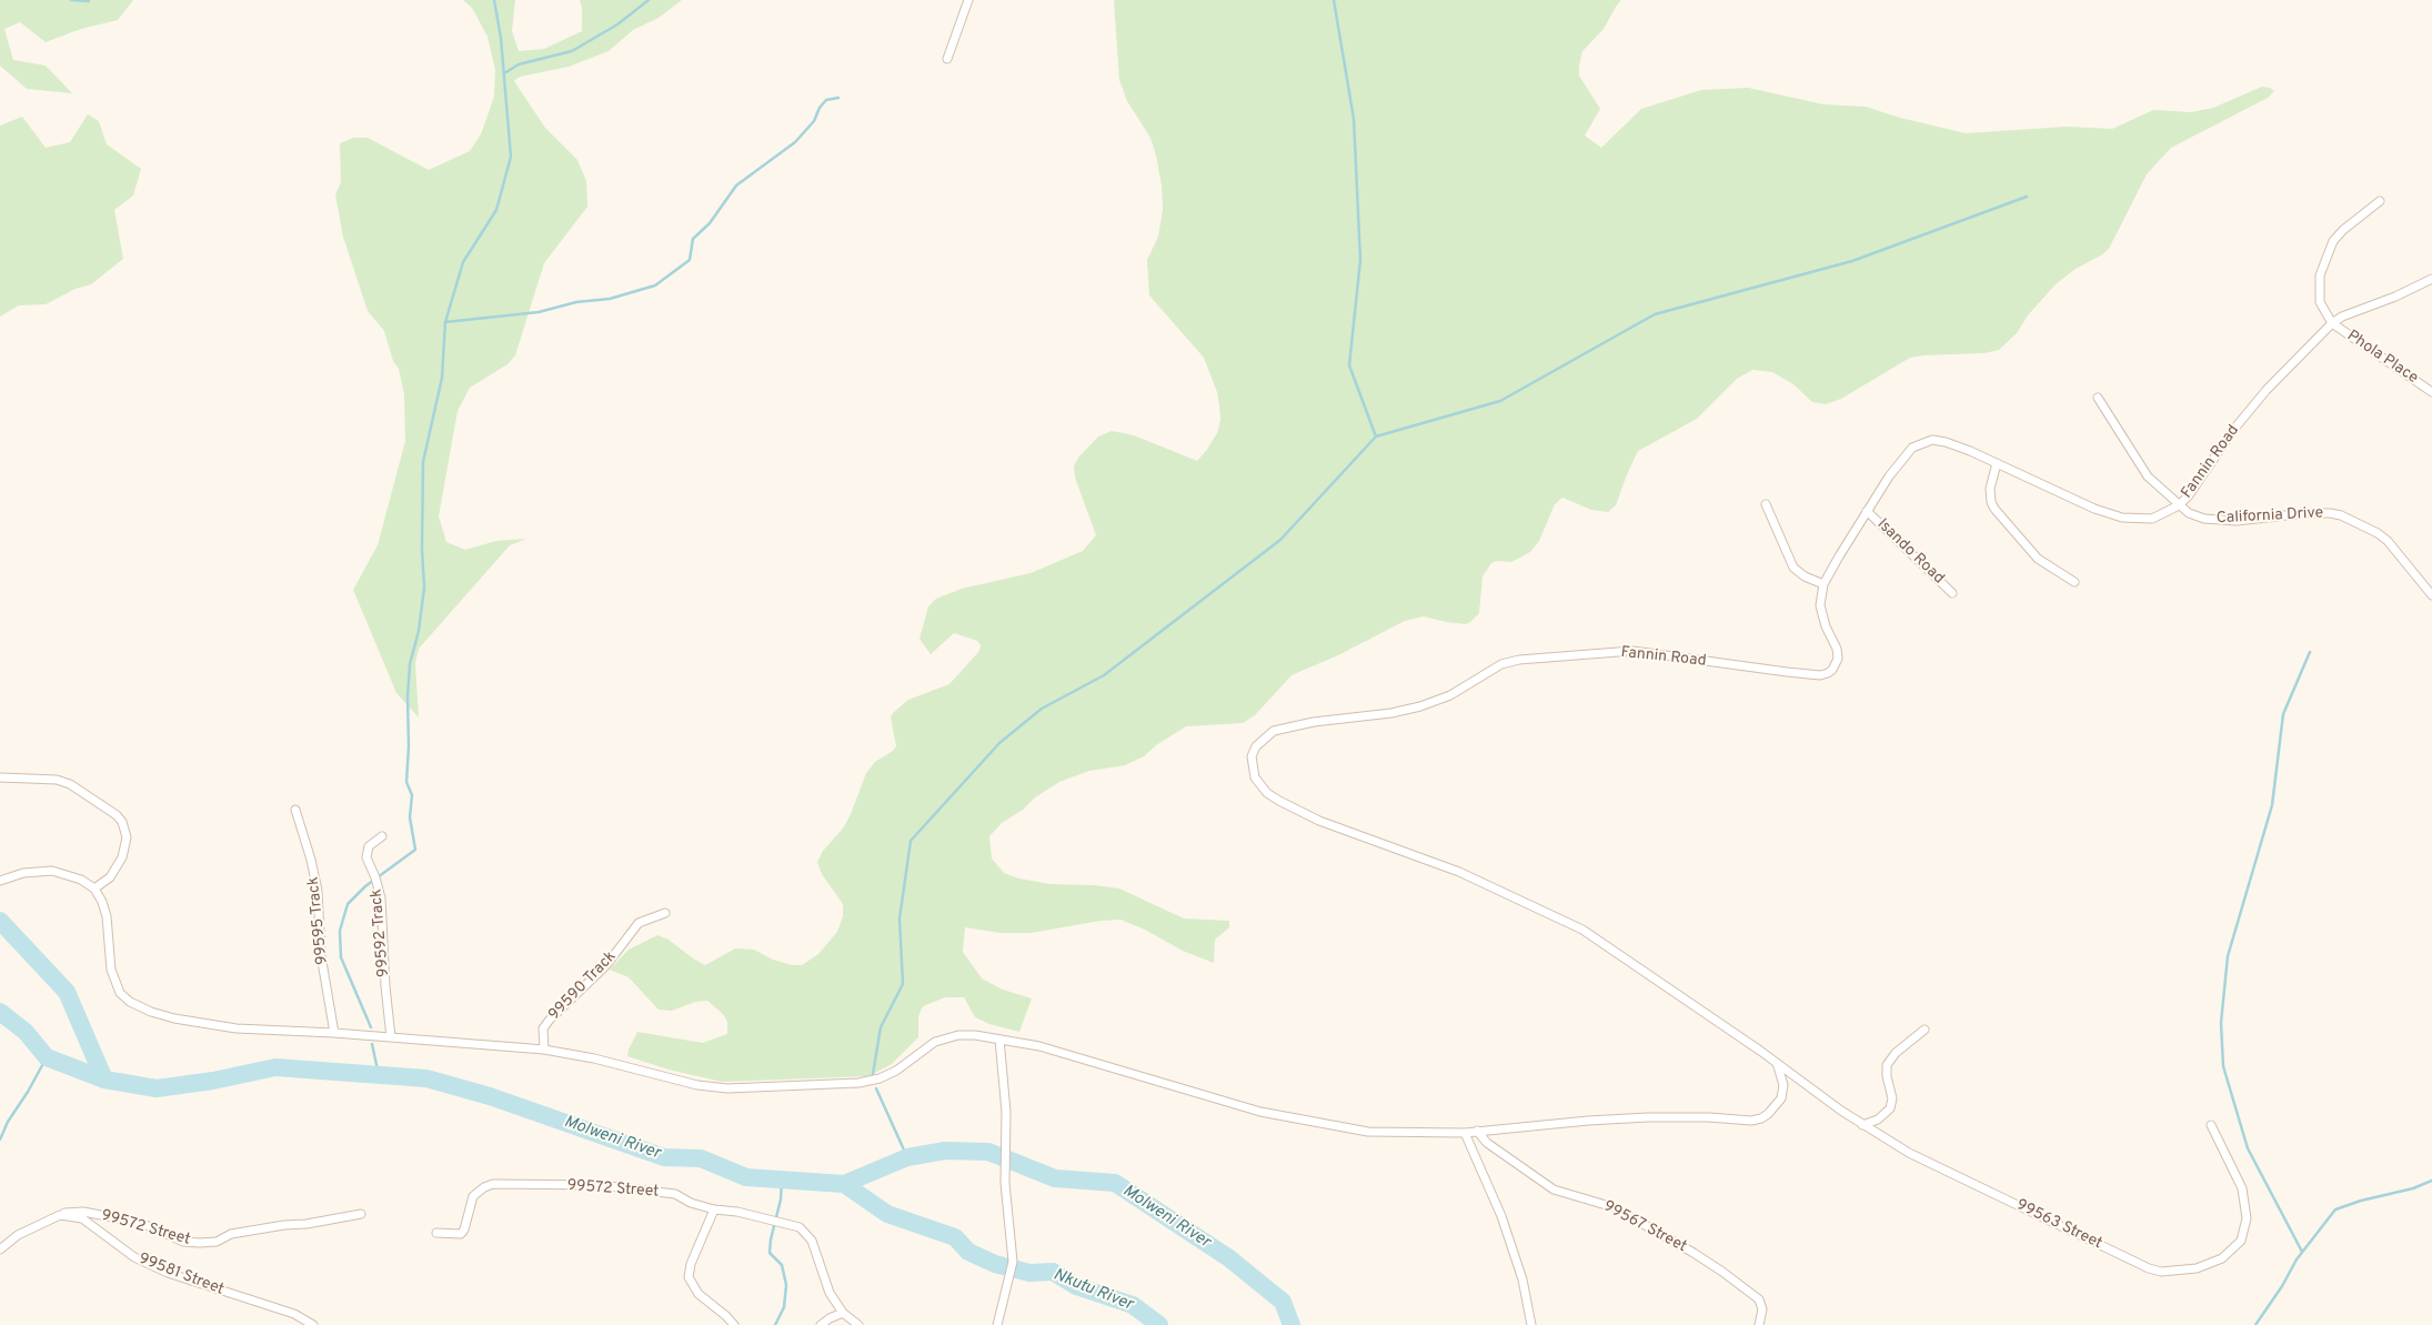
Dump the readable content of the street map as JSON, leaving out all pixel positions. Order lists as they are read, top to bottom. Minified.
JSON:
{"streets":{"street":["Phola Place","Fannin Road","California Drive","Isando Road","99595 Track","99592 Track","99590 Track","99572 Street","99563 Street","99567 Street","99581 Street"]},"crossings":[["Phola Place","Fannin Road"],["Fannin Road","California Drive"],["Fannin Road","Isando Road"],["Fannin Road","99563 Street"],["99572 Street","99581 Street"]],"water":["Molweni River","Nkutu River"]}
